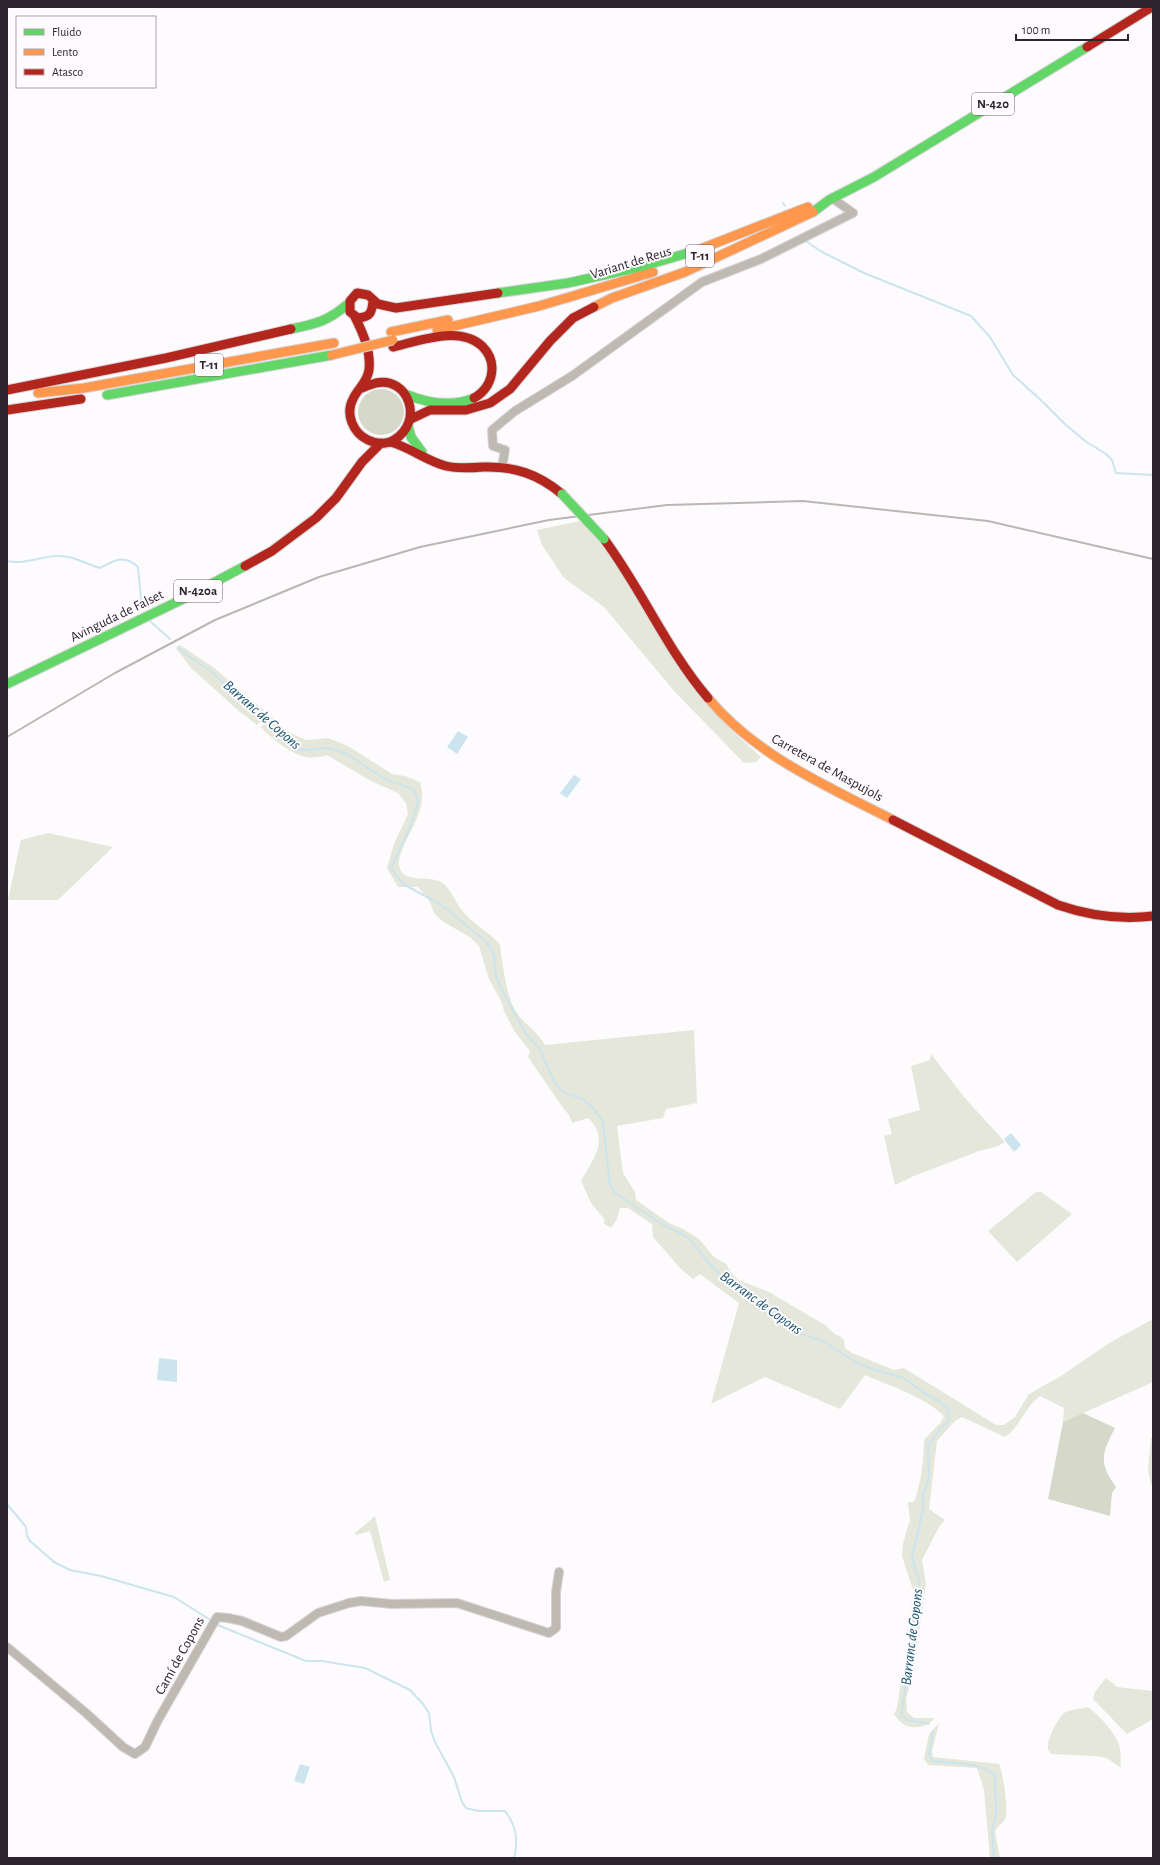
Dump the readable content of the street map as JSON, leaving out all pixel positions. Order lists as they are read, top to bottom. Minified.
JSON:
{"streets":{"main road":["N-420","T-11","Variant de Reus","N-420a","Avinguda de Falset","Carretera de Maspujols"],"street":["Camí de Copons"]},"crossings":[["N-420","Variant de Reus"],["T-11","Variant de Reus"],["Avinguda de Falset","Carretera de Maspujols"]],"water":["Barranc de Copons"],"legend":["Fluido","Lento","Atasco"],"scale_bar":"100 m"}
